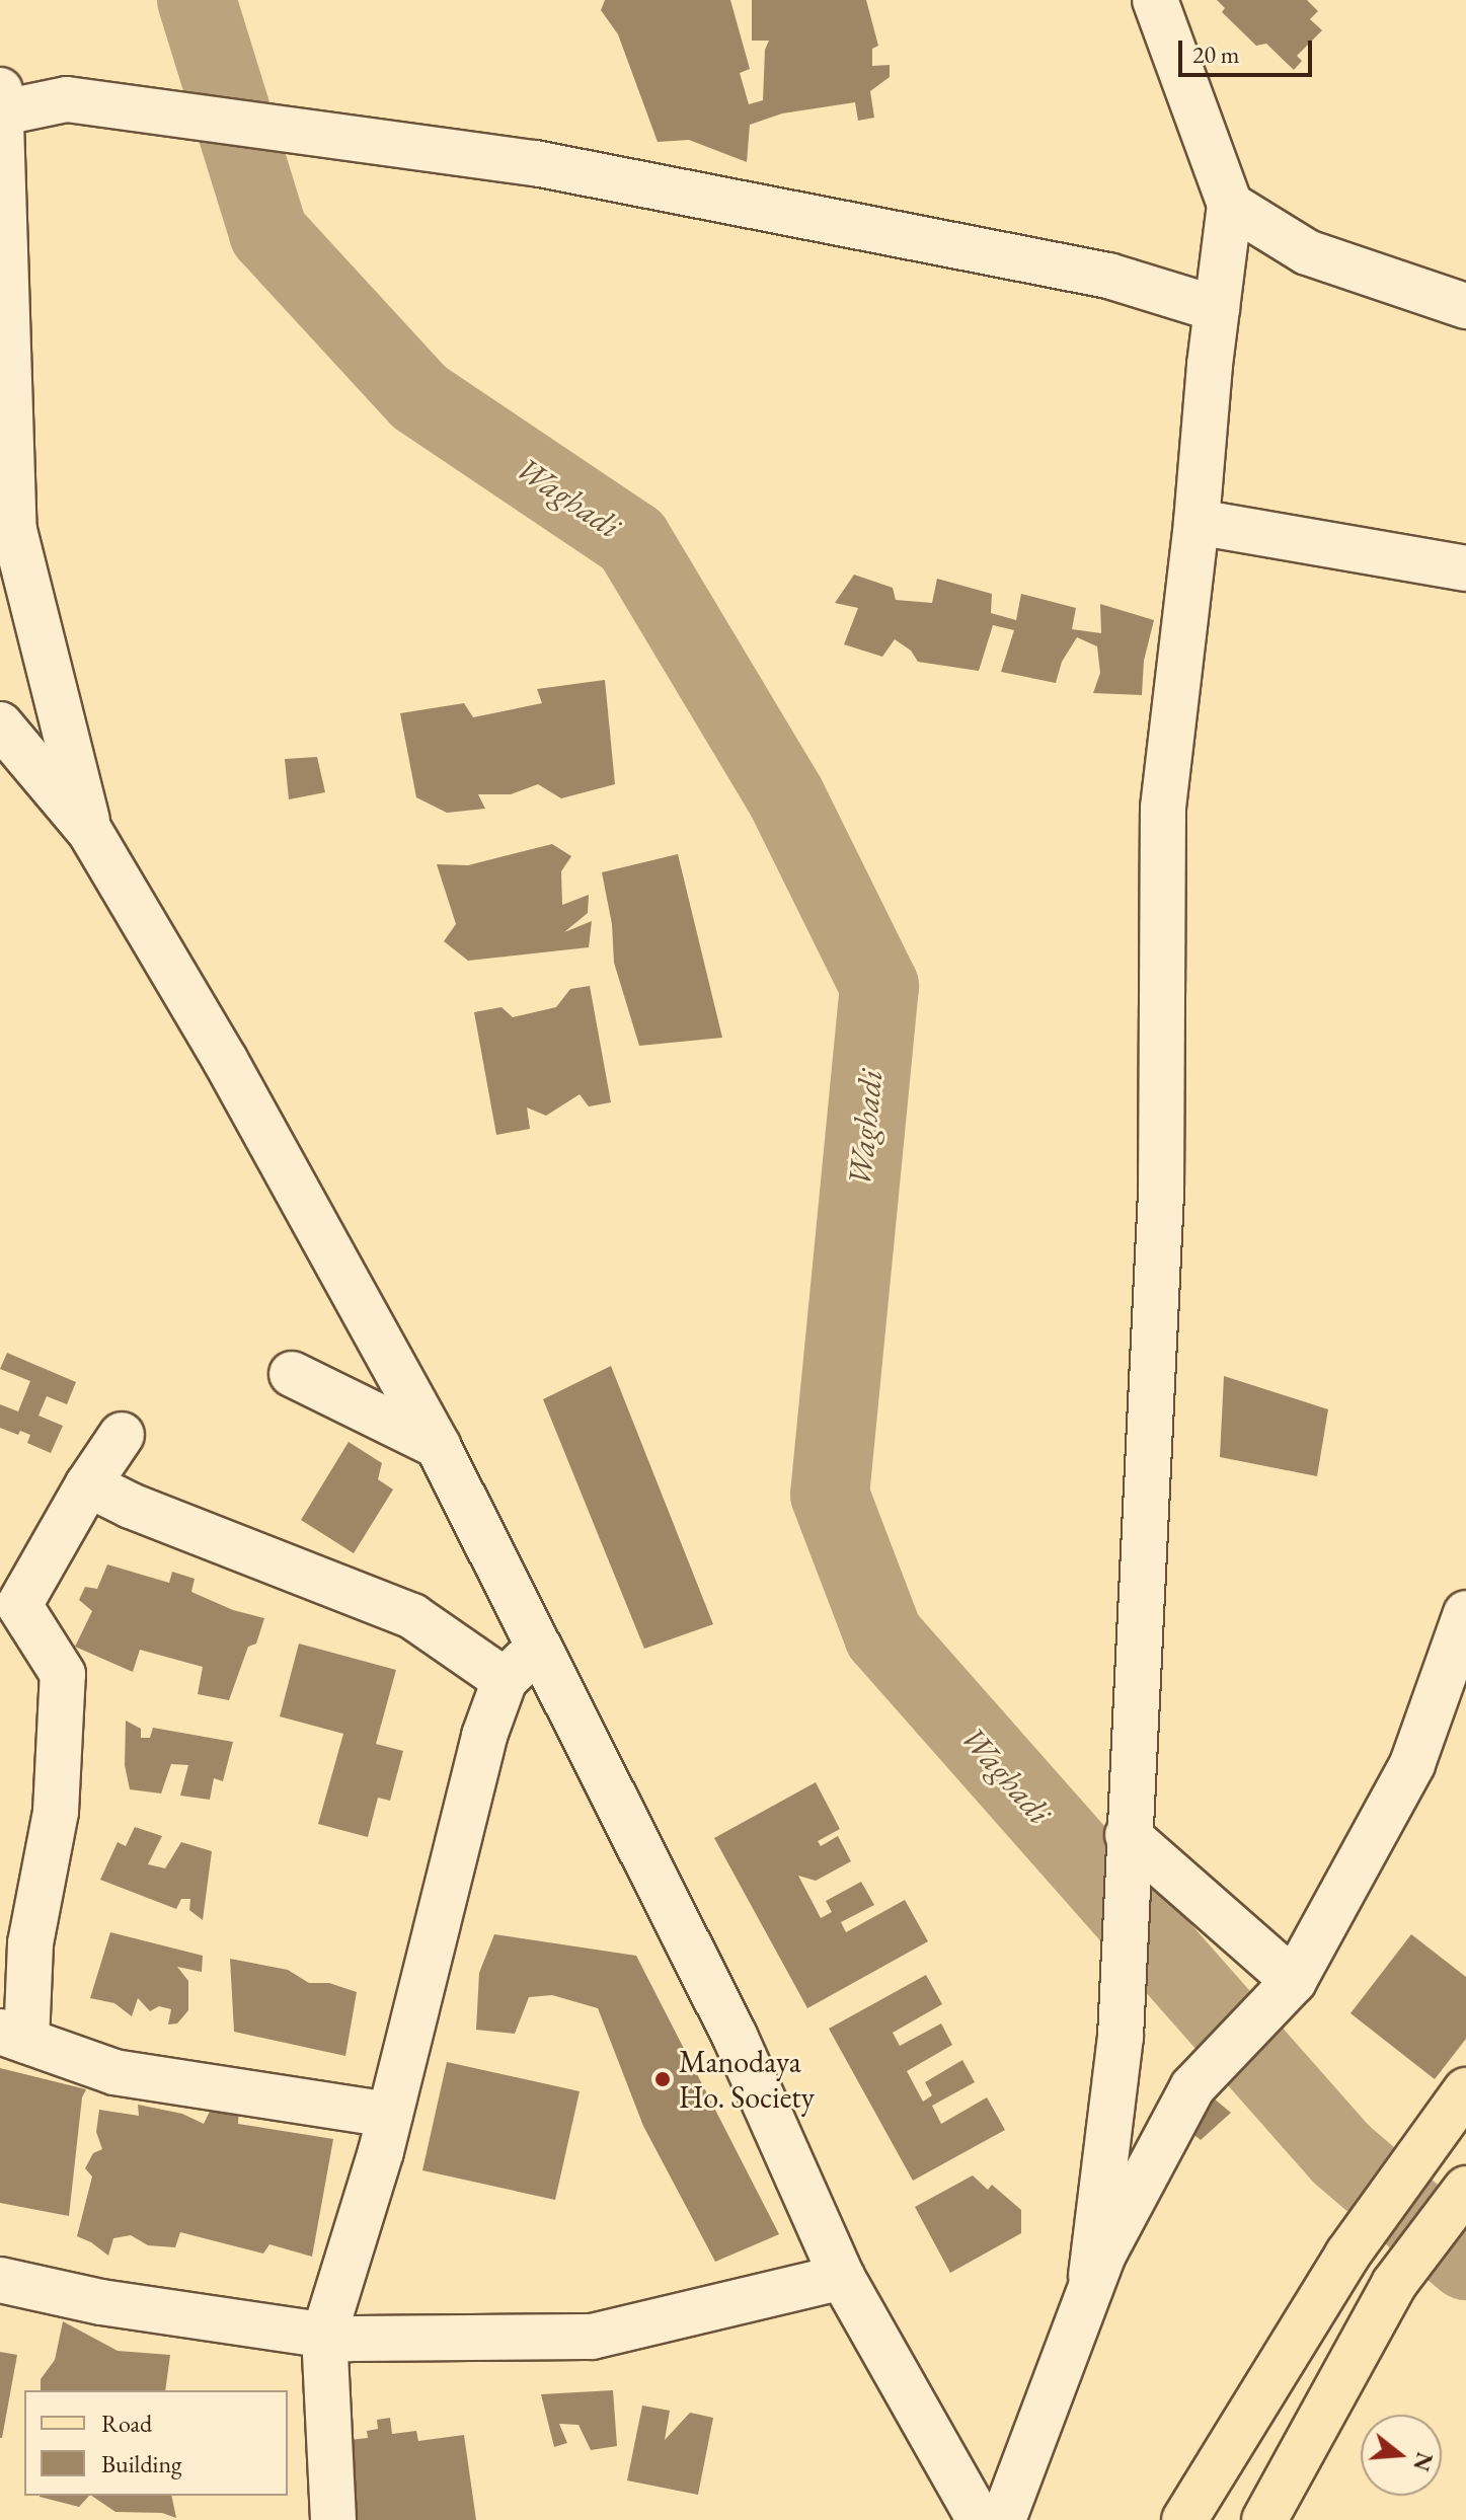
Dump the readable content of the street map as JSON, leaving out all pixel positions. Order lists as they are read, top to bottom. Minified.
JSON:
{"water":["Waghadi"],"places":["Manodaya Ho. Society"],"legend":["Road","Building"],"scale_bar":"20 m","north":"right"}
